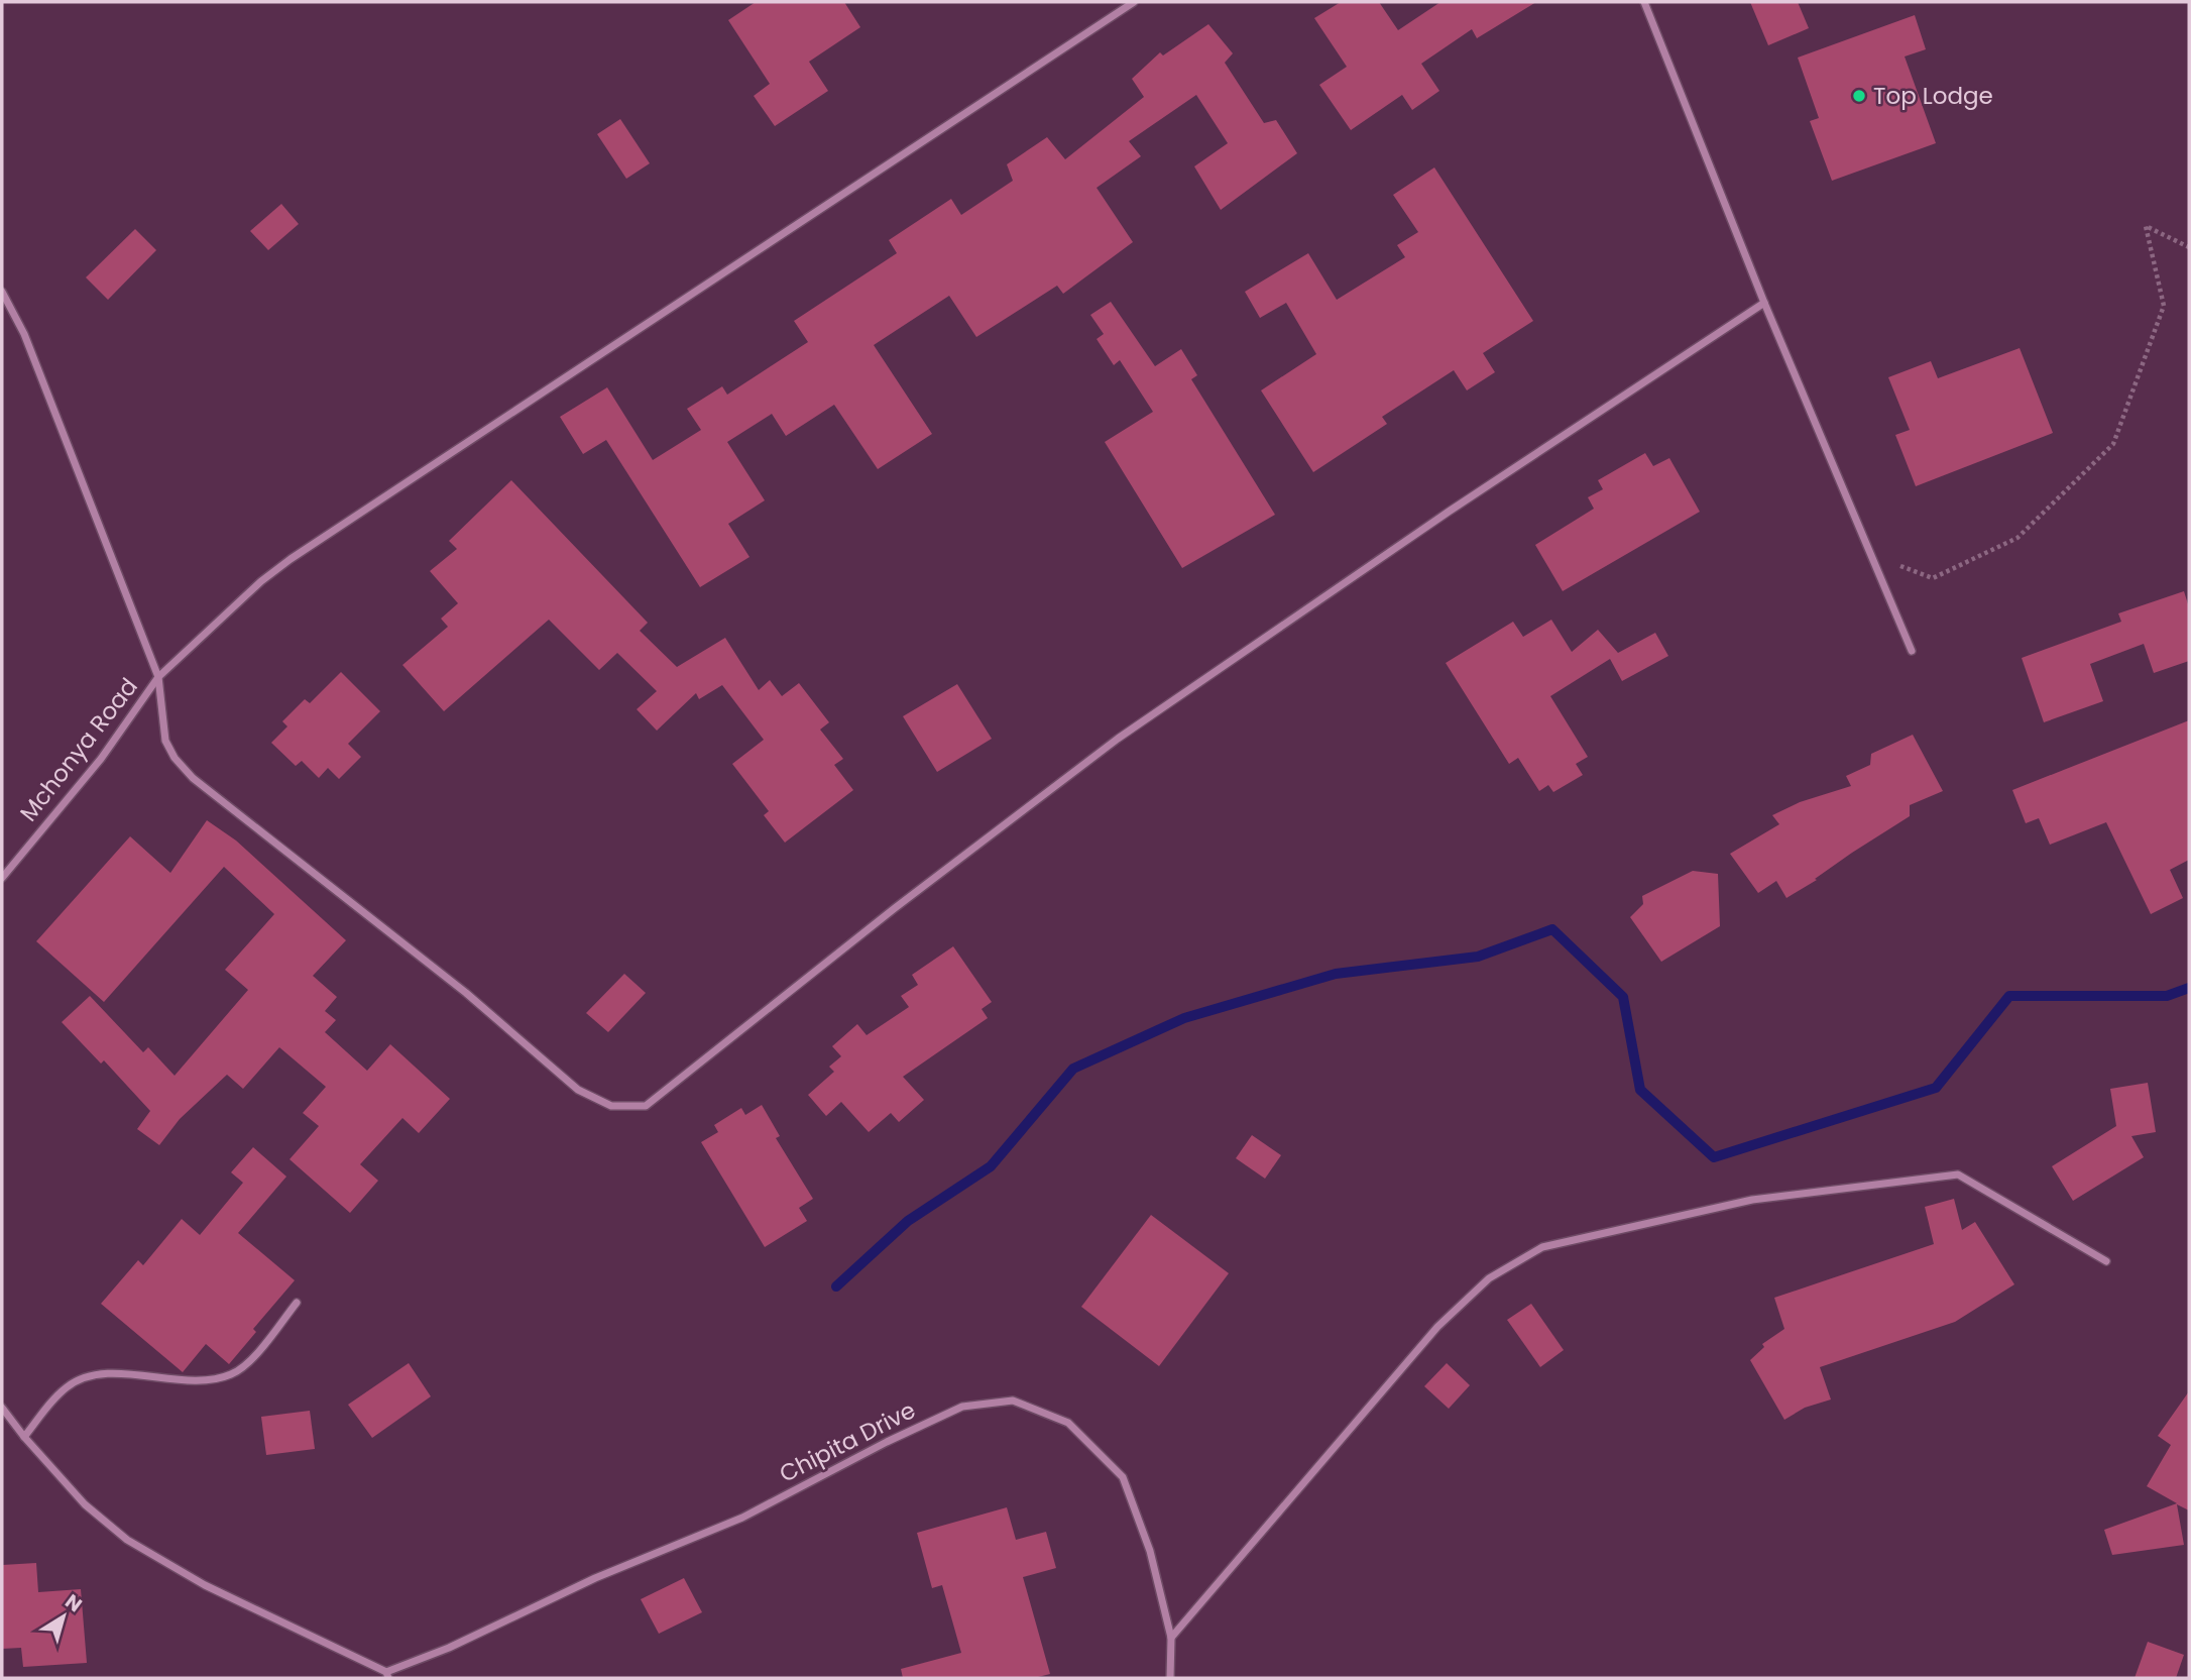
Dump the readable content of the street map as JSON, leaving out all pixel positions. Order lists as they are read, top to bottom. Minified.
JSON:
{"streets":{"street":["Mchonya Road","Chipita Drive"]},"places":["Top Lodge"],"north":"top right"}
